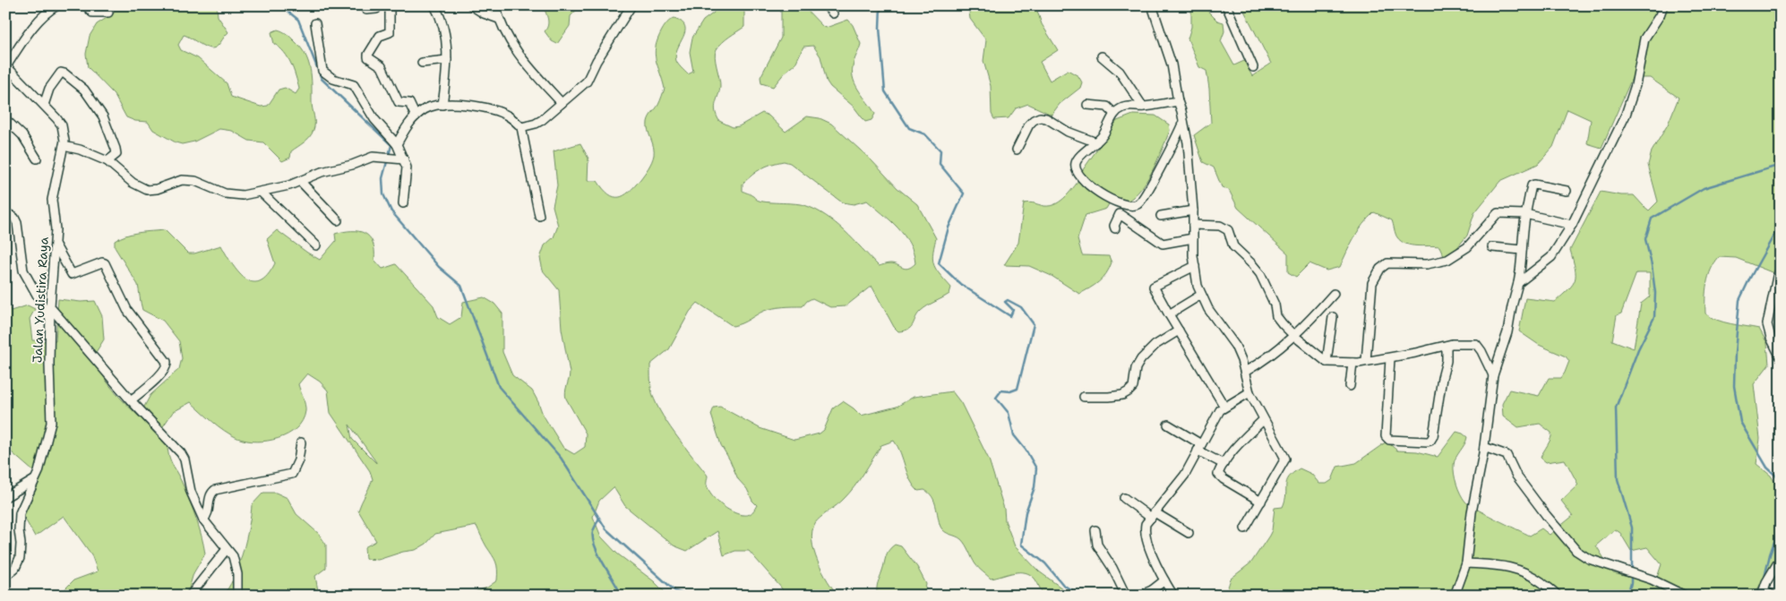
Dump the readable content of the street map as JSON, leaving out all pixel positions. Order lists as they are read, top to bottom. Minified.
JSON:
{"streets":{"street":["Jalan Yudistira Raya"]}}
